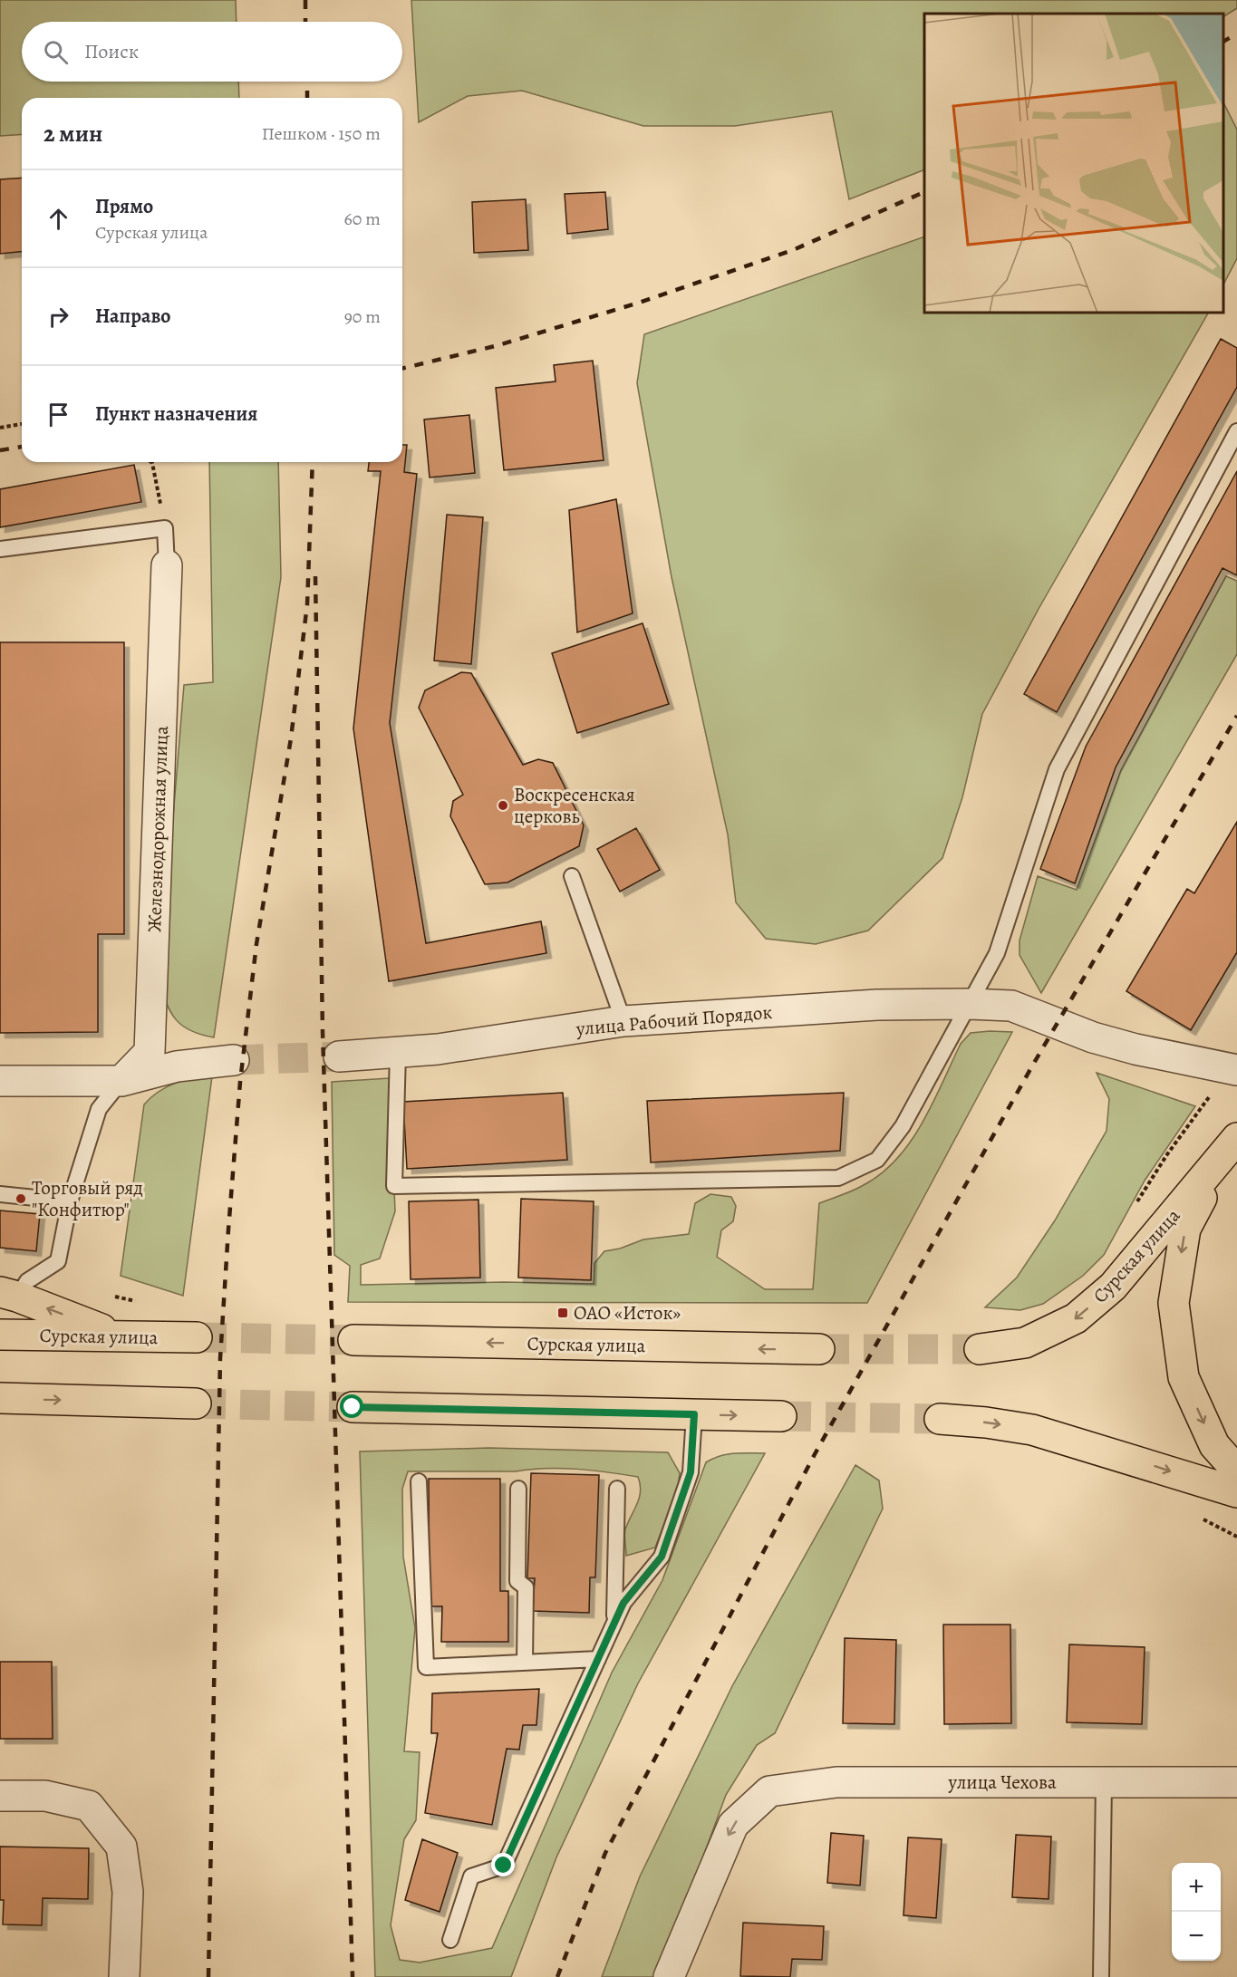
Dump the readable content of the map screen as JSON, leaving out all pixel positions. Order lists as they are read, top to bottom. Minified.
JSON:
{"streets":{"main road":["Сурская улица"],"street":["Железнодорожная улица","улица Рабочий Порядок","улица Чехова"]},"one_way":["улица Чехова"],"places":{"other":["Воскресенская церковь","Торговый ряд \"Конфитюр\""],"transit":["ОАО «Исток»"]},"page":{"search":"Поиск","heading":["2 мин","Пешком · 150 m"],"list":[["Прямо","Сурская улица","60 m"],["Направо","90 m"],"Пункт назначения"],"map_buttons":["+","−"]}}
